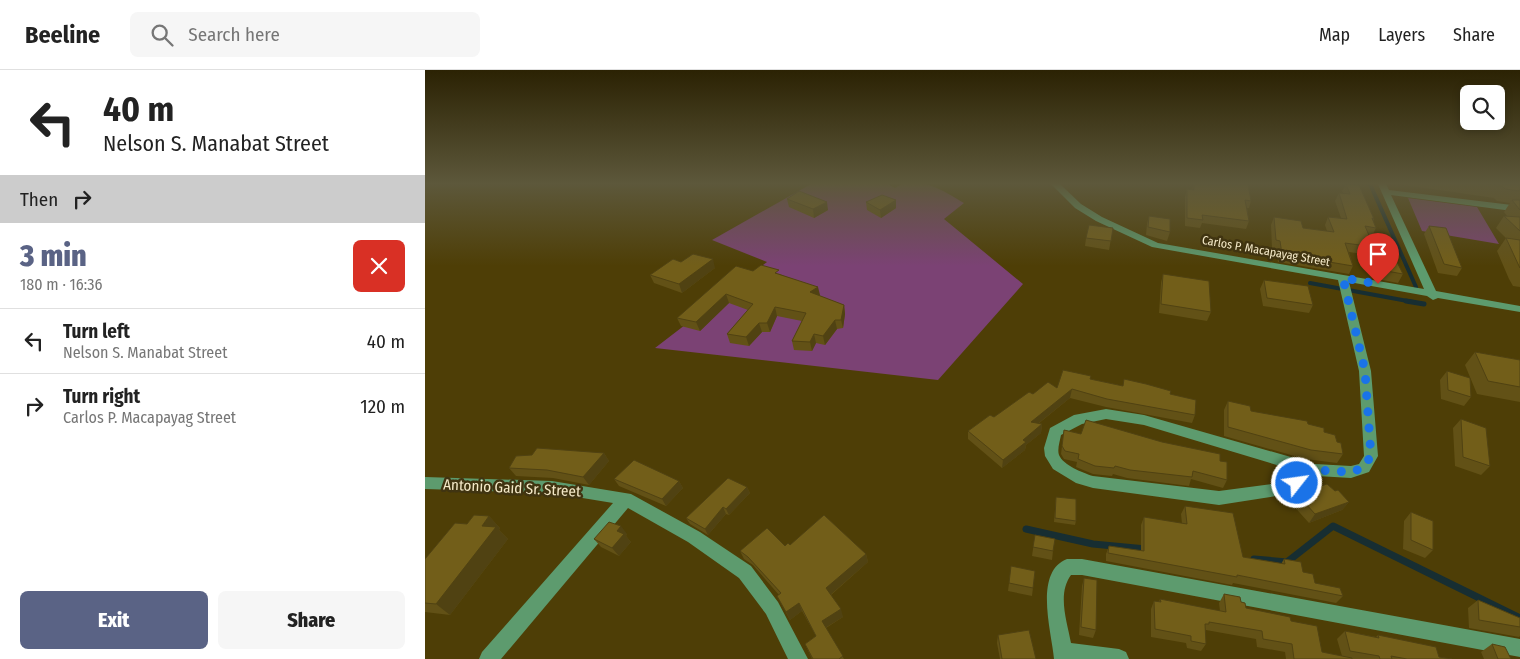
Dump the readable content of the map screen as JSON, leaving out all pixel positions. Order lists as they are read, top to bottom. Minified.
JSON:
{"streets":{"street":["Carlos P. Macapayag Street","Antonio Gaid Sr. Street"]},"page":{"header":"Beeline","search":"Search here","nav":["Map","Layers","Share"],"turn":["40 m","Nelson S. Manabat Street"],"then":"Then","heading":["3 min","180 m · 16:36"],"list":[{"name":"Turn left","note":"Nelson S. Manabat Street","value":"40 m"},{"name":"Turn right","note":"Carlos P. Macapayag Street","value":"120 m"}],"buttons":["Exit","Share"]}}
